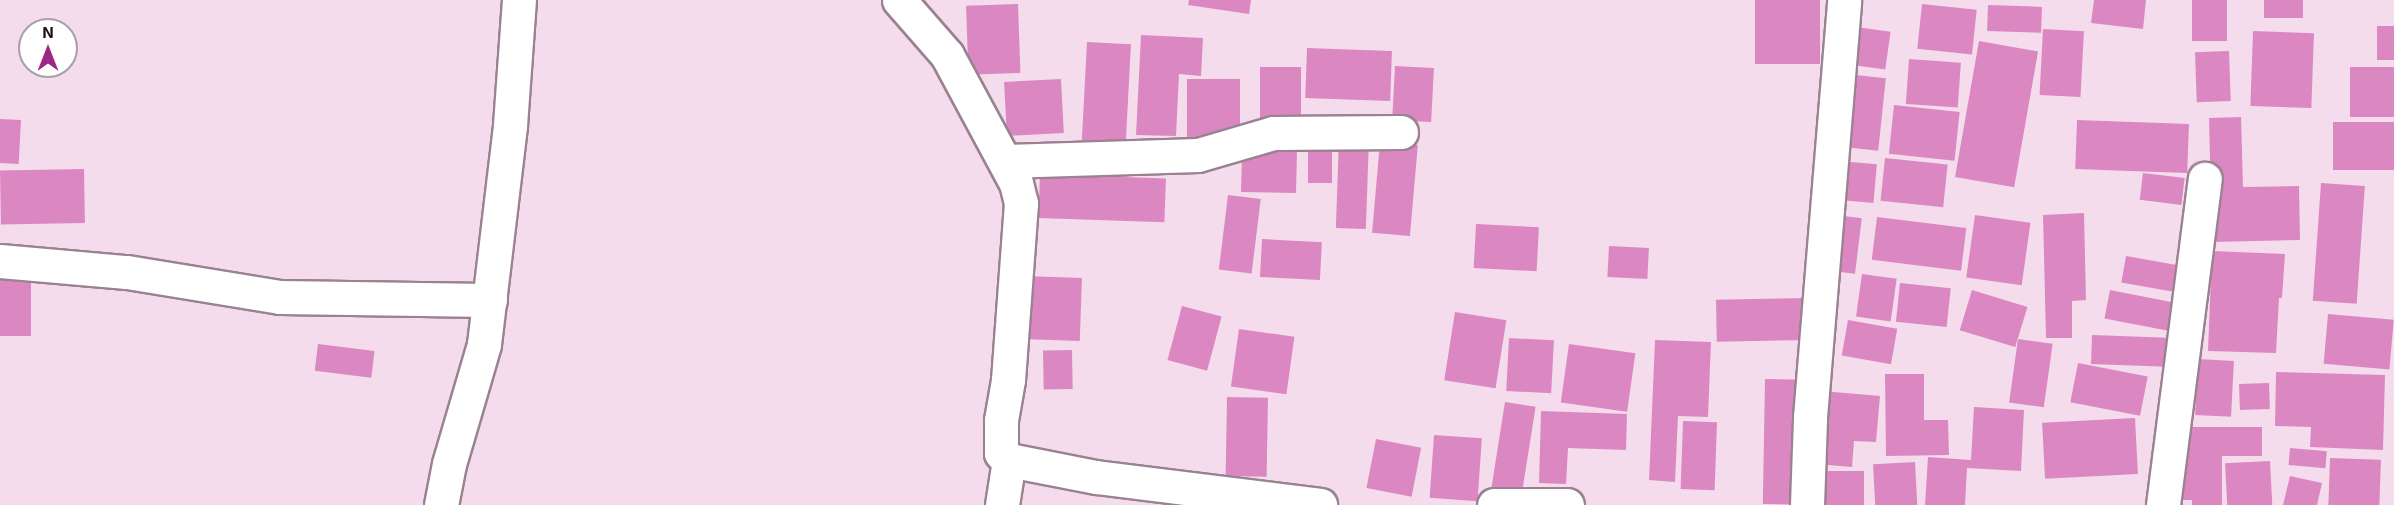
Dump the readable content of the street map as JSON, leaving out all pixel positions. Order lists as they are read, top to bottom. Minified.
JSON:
{"north":"top"}
